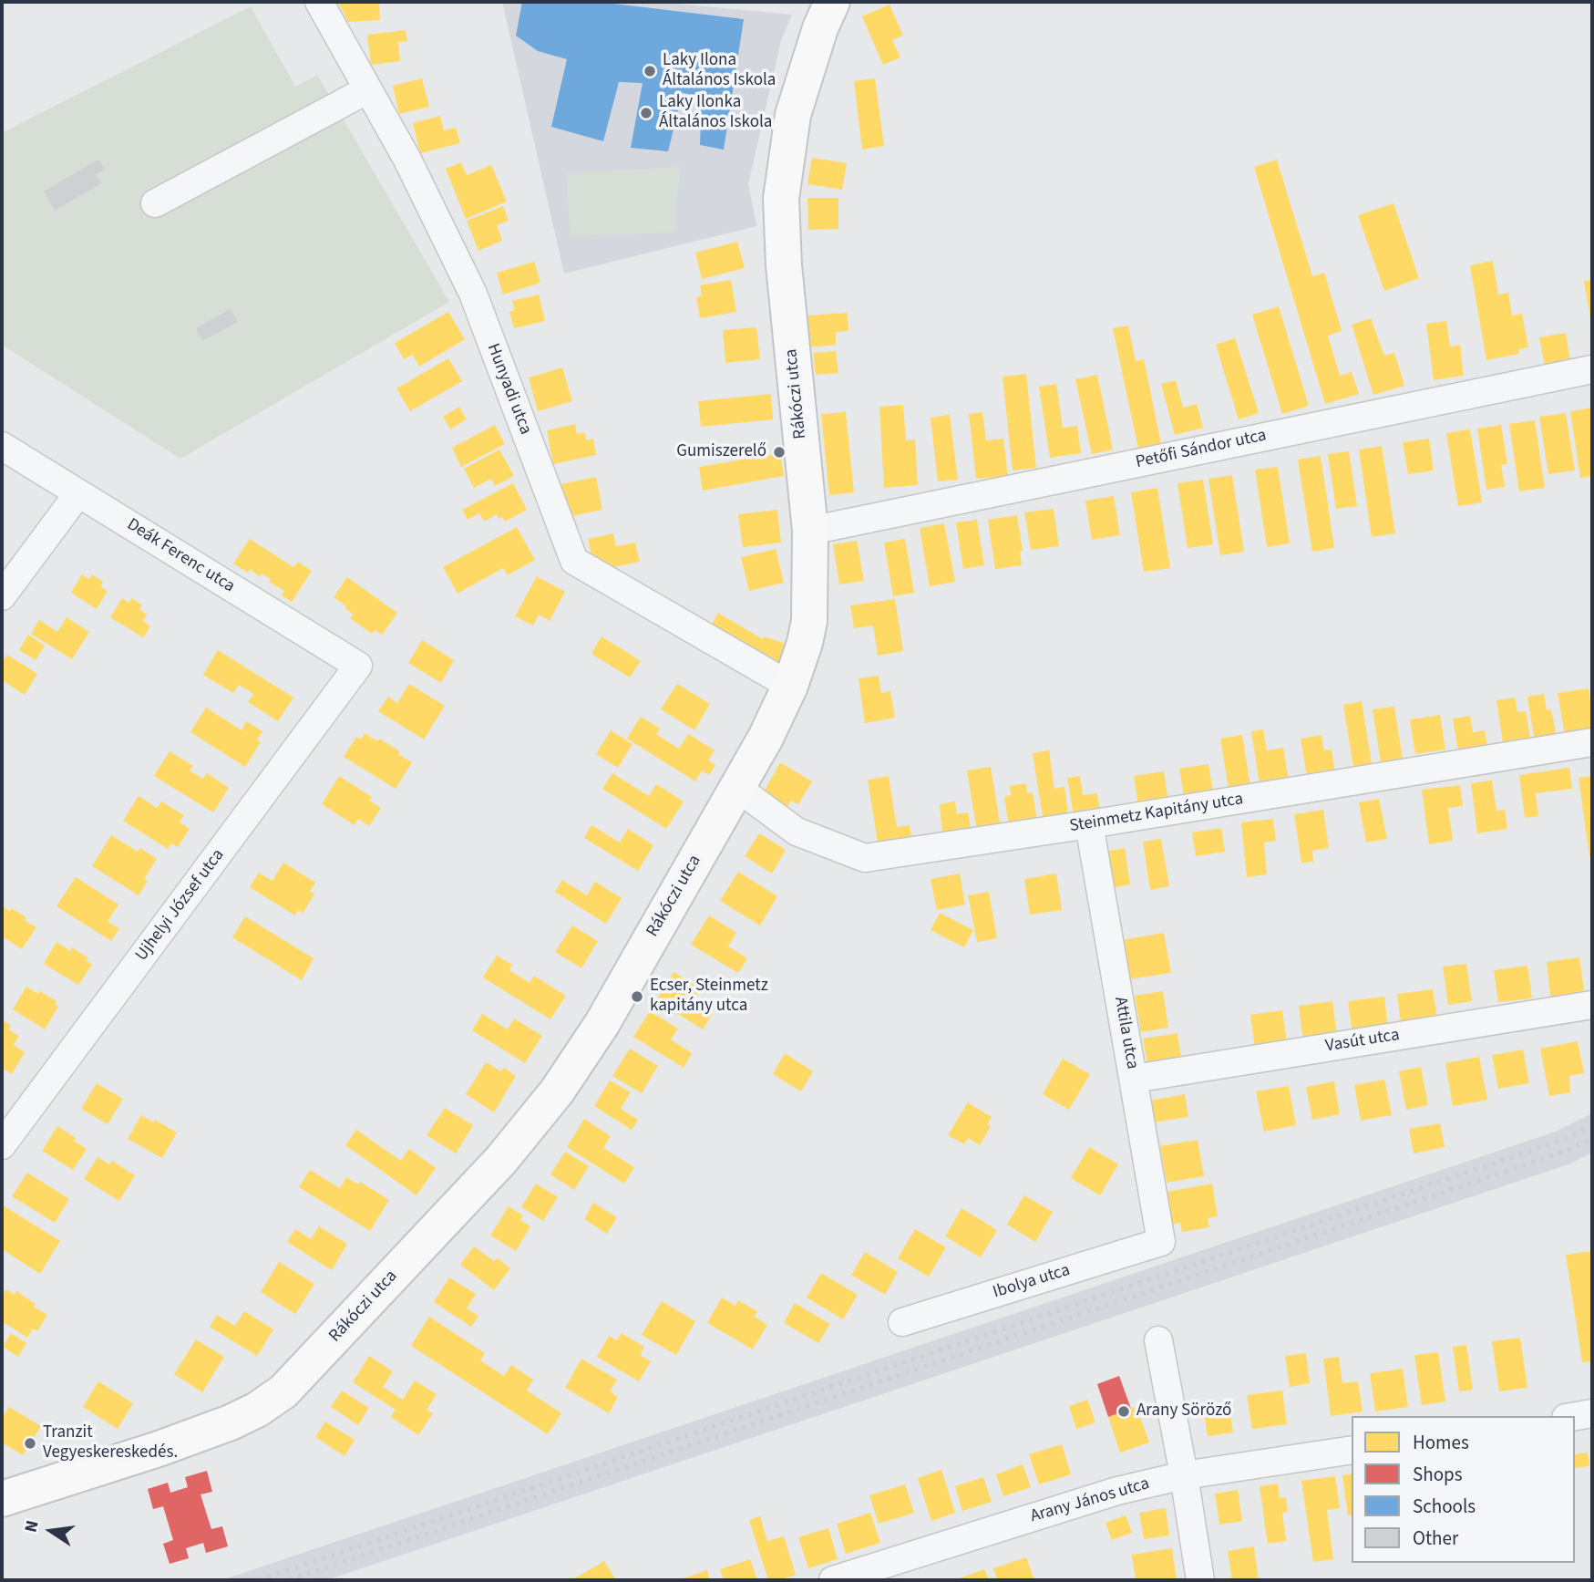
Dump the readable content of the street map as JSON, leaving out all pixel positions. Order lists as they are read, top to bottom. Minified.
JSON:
{"streets":{"main road":["Rákóczi utca"],"street":["Hunyadi utca","Petőfi Sándor utca","Deák Ferenc utca","Steinmetz Kapitány utca","Ujhelyi József utca","Attila utca","Vasút utca","Ibolya utca","Arany János utca"]},"crossings":[["Hunyadi utca","Rákóczi utca"],["Rákóczi utca","Petőfi Sándor utca"],["Rákóczi utca","Steinmetz Kapitány utca"],["Deák Ferenc utca","Ujhelyi József utca"],["Steinmetz Kapitány utca","Attila utca"],["Attila utca","Vasút utca"],["Attila utca","Ibolya utca"]],"places":["Laky Ilona Általános Iskola","Laky Ilonka Általános Iskola","Gumiszerelő","Ecser, Steinmetz kapitány utca","Arany Söröző","Tranzit Vegyeskereskedés."],"legend":["Homes","Shops","Schools","Other"],"north":"left"}
